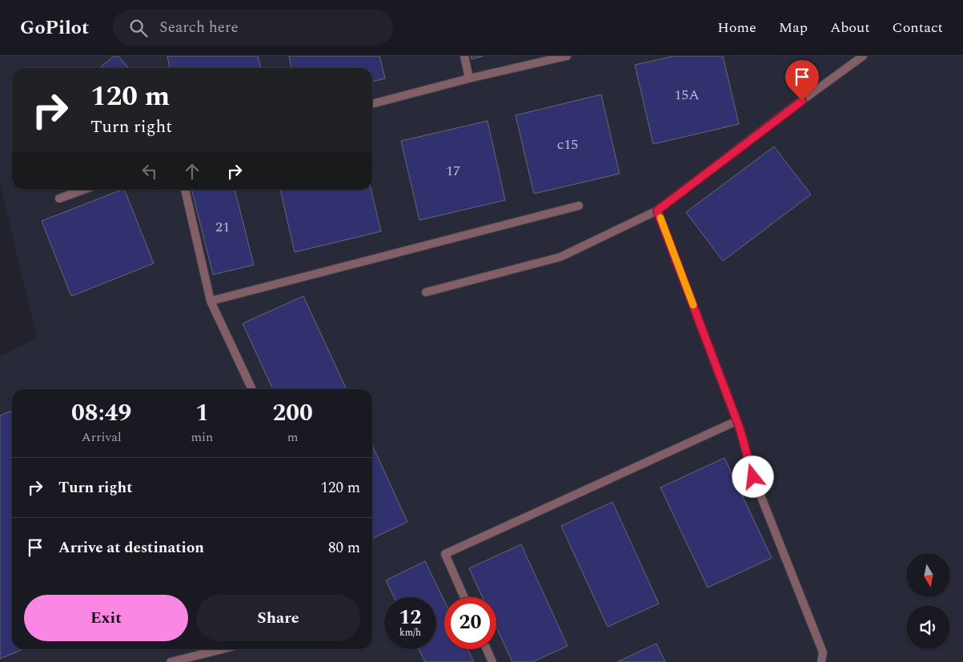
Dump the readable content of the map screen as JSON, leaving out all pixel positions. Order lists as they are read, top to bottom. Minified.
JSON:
{"house_numbers":["15А","с15","17","21"],"north":"bottom","page":{"header":"GoPilot","search":"Search here","nav":["Home","Map","About","Contact"],"turn":["120 m","Turn right"],"eta":["08:49","Arrival","1","min","200","m"],"list":[{"name":"Turn right","value":"120 m"},{"name":"Arrive at destination","value":"80 m"}],"buttons":["Exit","Share"],"speed":"12 km/h","limit":"20"}}
